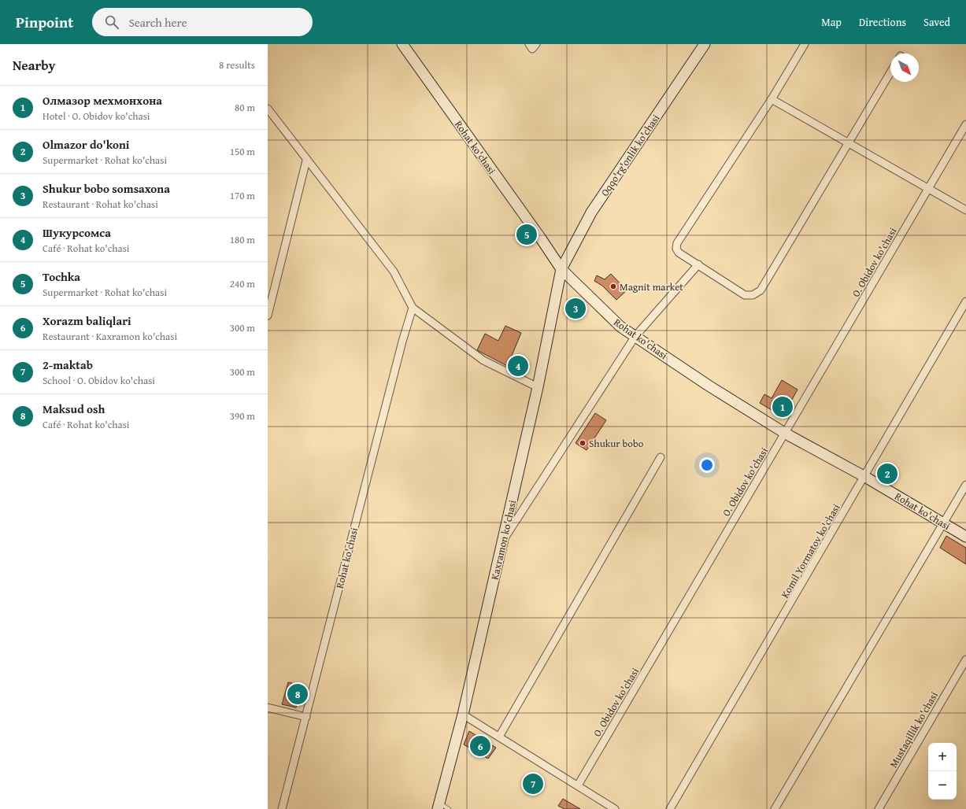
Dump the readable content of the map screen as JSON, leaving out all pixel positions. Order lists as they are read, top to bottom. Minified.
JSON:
{"streets":{"street":["Rohat ko'chasi","Oqqo'rg'onlik ko'chasi","O. Obidov ko'chasi","Kaxramon ko'chasi","Komil Yormatov ko'chasi","Mustaqillik ko'chasi"]},"crossings":[["Rohat ko'chasi","Oqqo'rg'onlik ko'chasi"],["Rohat ko'chasi","O. Obidov ko'chasi"],["Rohat ko'chasi","Kaxramon ko'chasi"],["Rohat ko'chasi","Komil Yormatov ko'chasi"],["Oqqo'rg'onlik ko'chasi","Kaxramon ko'chasi"]],"places":["Magnit market","Shukur bobo"],"north":"bottom right","page":{"header":"Pinpoint","search":"Search here","nav":["Map","Directions","Saved"],"heading":["Nearby","8 results"],"list":[{"mark":"1","name":"Олмазор мехмонхона","note":"Hotel · O. Obidov ko'chasi","value":"80 m"},{"mark":"2","name":"Olmazor do'koni","note":"Supermarket · Rohat ko'chasi","value":"150 m"},{"mark":"3","name":"Shukur bobo somsaxona","note":"Restaurant · Rohat ko'chasi","value":"170 m"},{"mark":"4","name":"Шукурсомса","note":"Café · Rohat ko'chasi","value":"180 m"},{"mark":"5","name":"Tochka","note":"Supermarket · Rohat ko'chasi","value":"240 m"},{"mark":"6","name":"Xorazm baliqlari","note":"Restaurant · Kaxramon ko'chasi","value":"300 m"},{"mark":"7","name":"2-maktab","note":"School · O. Obidov ko'chasi","value":"300 m"},{"mark":"8","name":"Maksud osh","note":"Café · Rohat ko'chasi","value":"390 m"}],"pins":["5","3","4","1","2","8","6","7"],"map_buttons":["+","−"]}}
